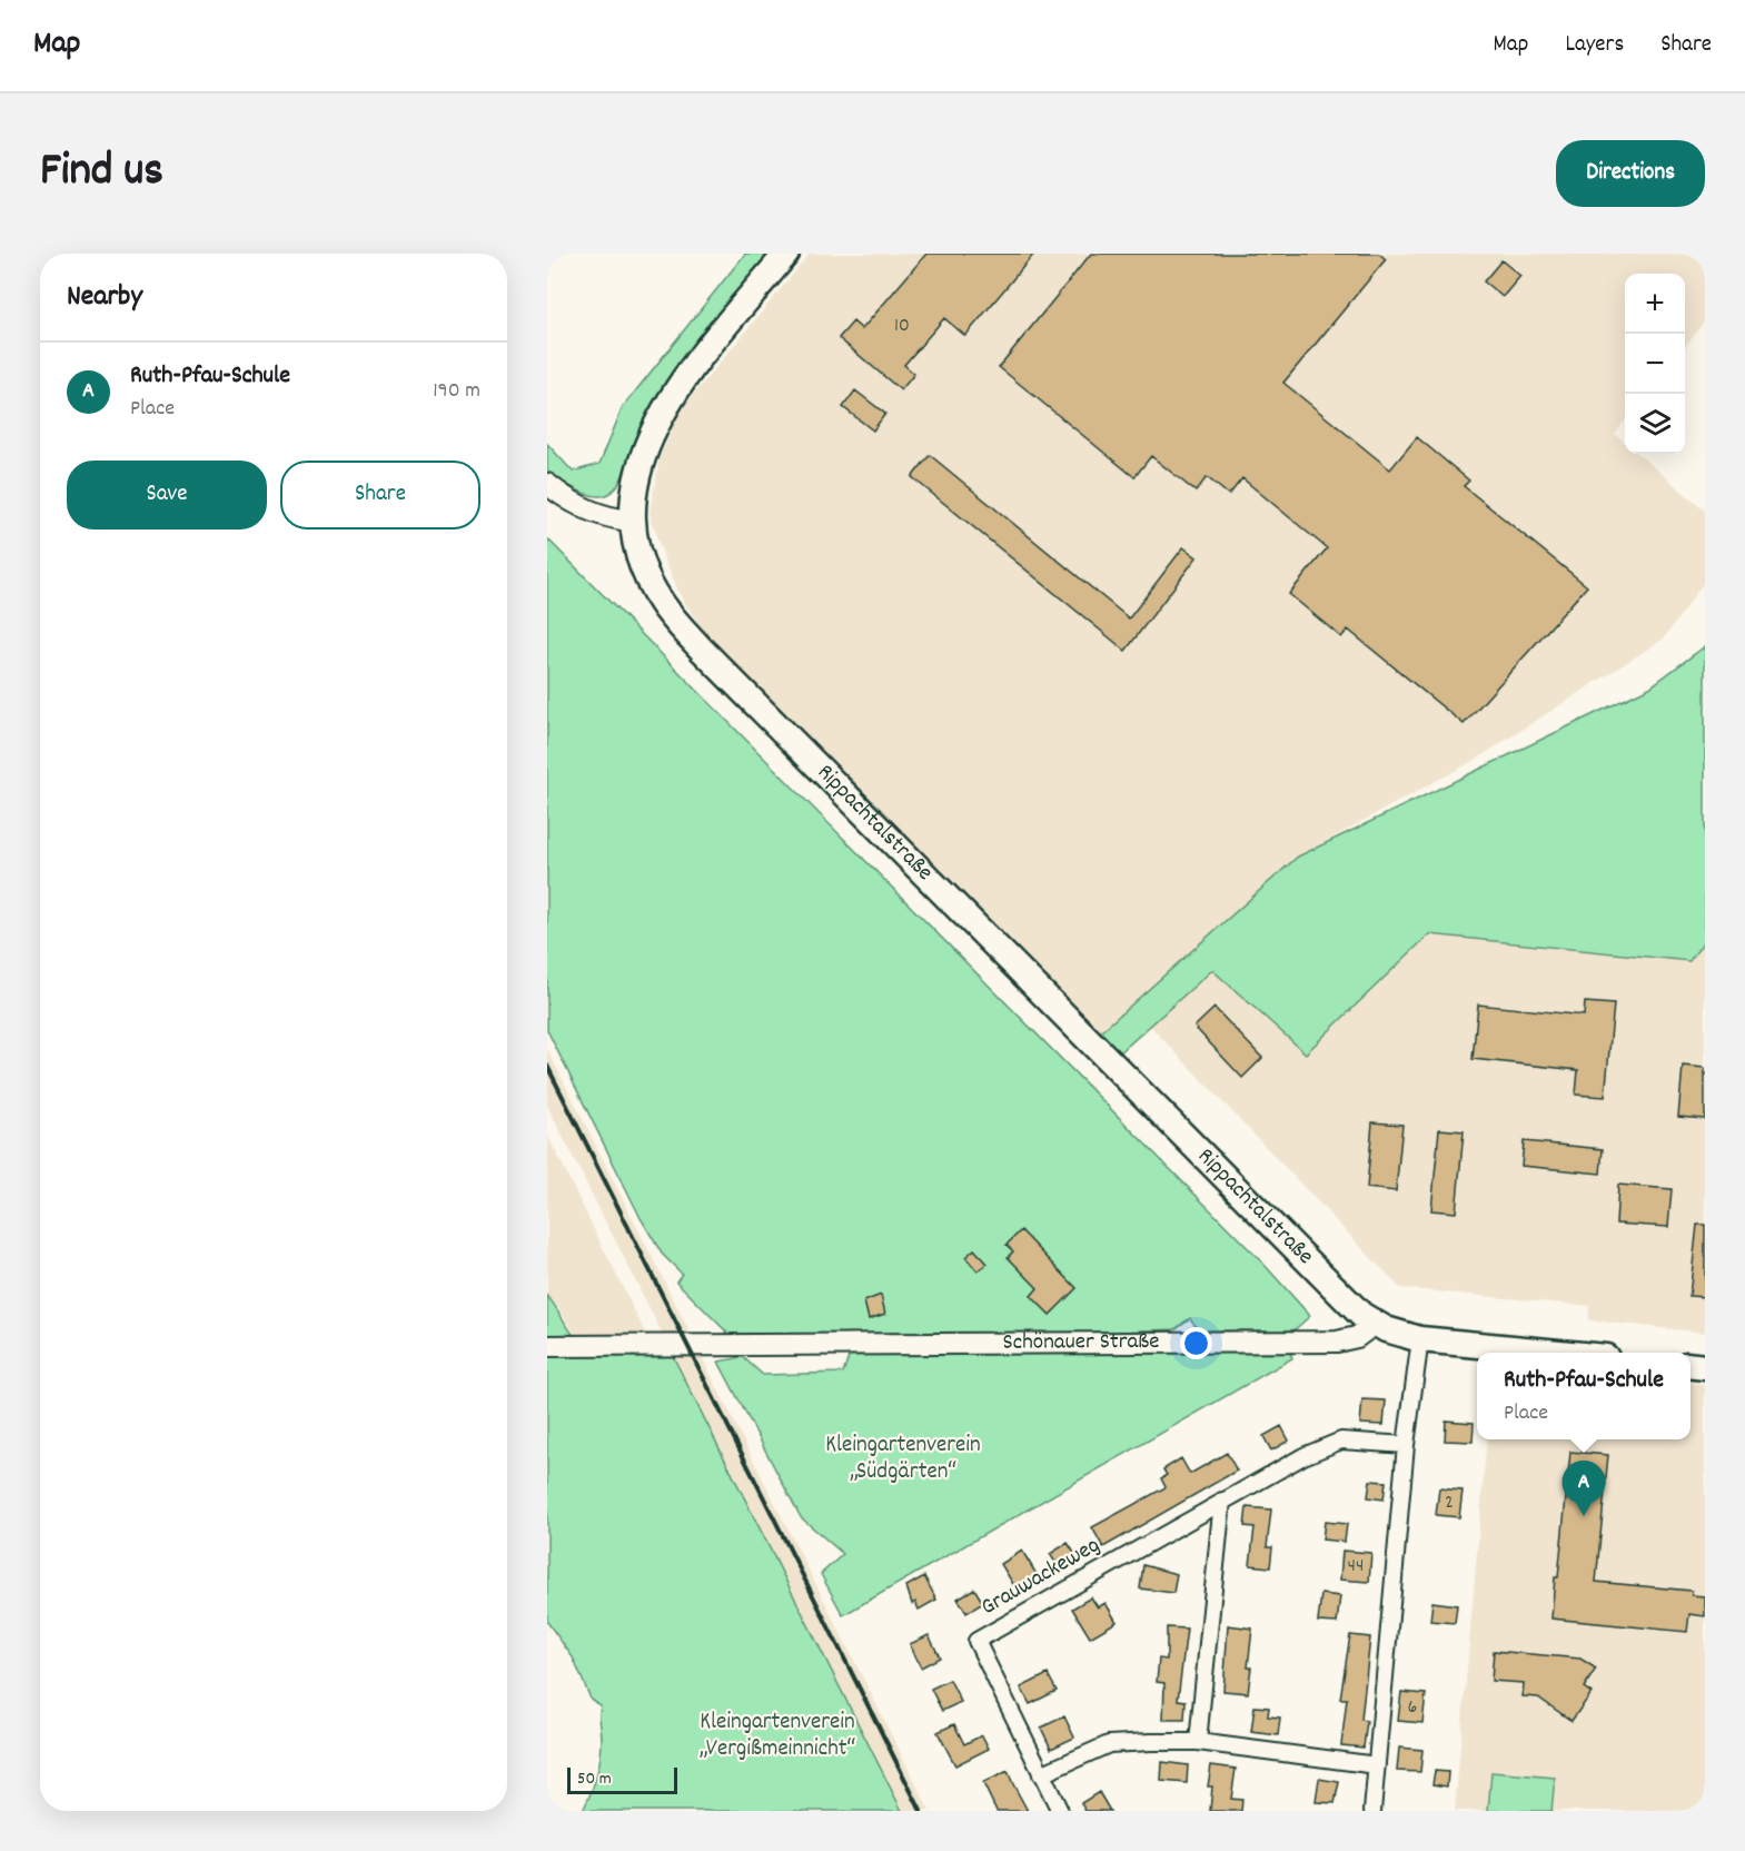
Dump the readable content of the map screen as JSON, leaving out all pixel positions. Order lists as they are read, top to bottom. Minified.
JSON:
{"streets":{"main road":["Rippachtalstraße"],"street":["Schönauer Straße","Grauwackeweg"]},"crossings":[["Rippachtalstraße","Schönauer Straße"]],"parks":["Kleingartenverein „Südgärten“","Kleingartenverein „Vergißmeinnicht“"],"house_numbers":["10","2","44","6"],"scale_bar":"50 m","page":{"header":"Map","nav":["Map","Layers","Share"],"title":"Find us","buttons":["Directions",["Save","Share"]],"heading":"Nearby","map_buttons":["+","−"],"list":[{"mark":"A","name":"Ruth-Pfau-Schule","note":"Place","value":"190 m"}],"popup":["Ruth-Pfau-Schule","Place"],"pins":"A","scale":"50 m"}}
